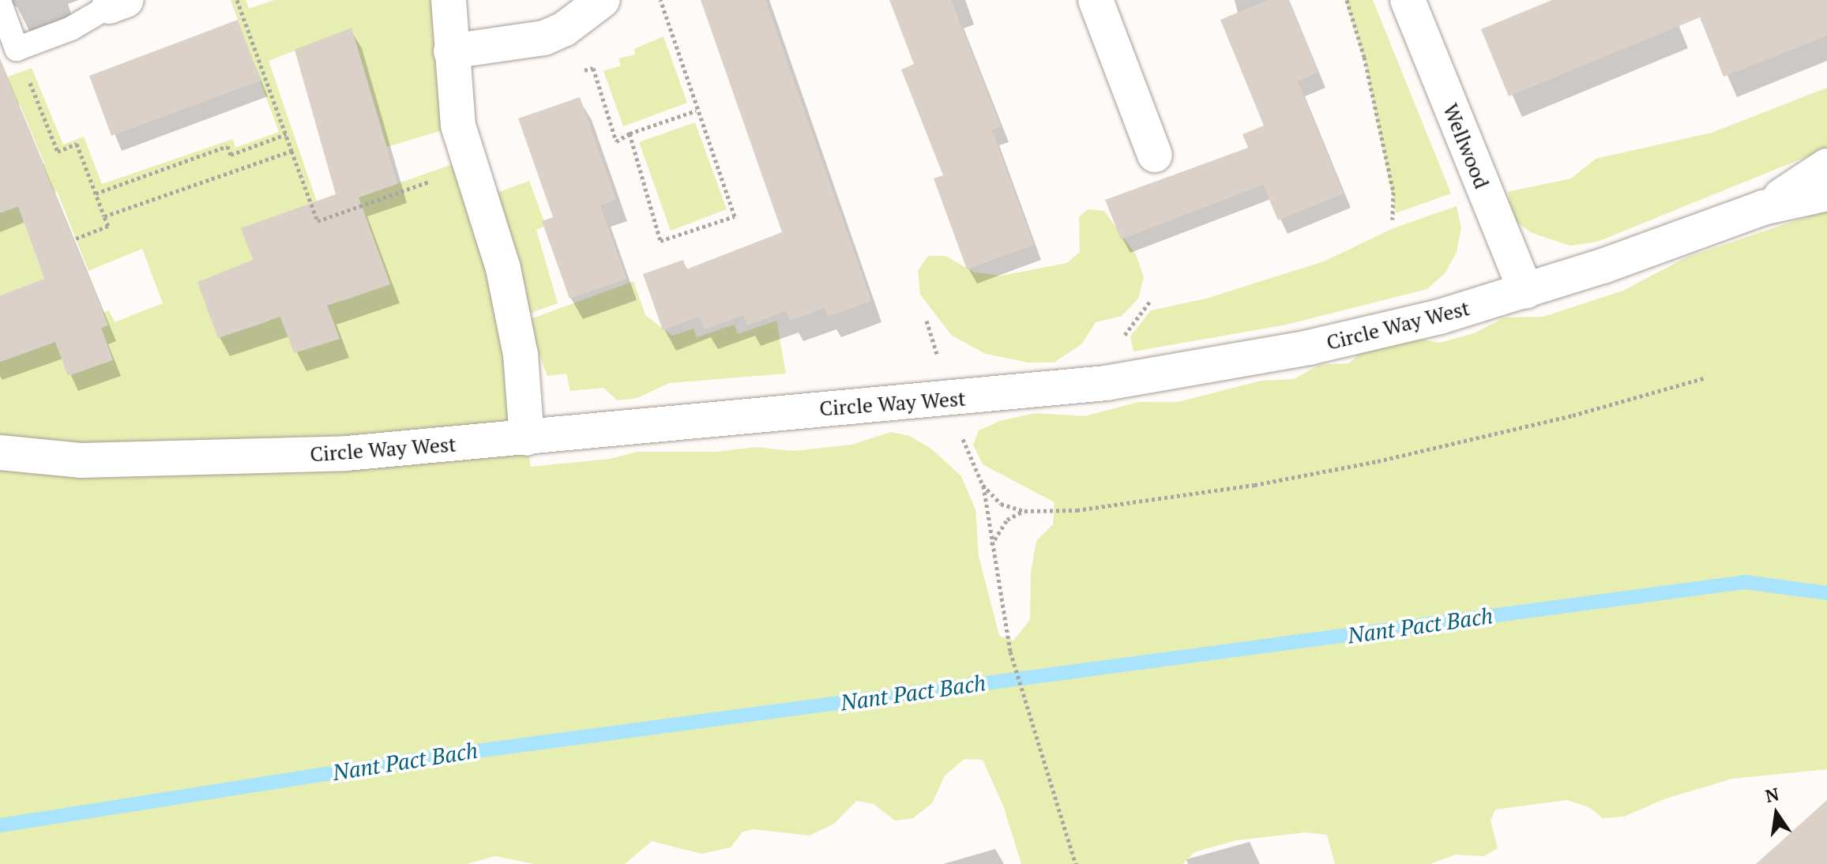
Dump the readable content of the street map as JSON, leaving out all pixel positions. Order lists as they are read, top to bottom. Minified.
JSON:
{"streets":{"street":["Wellwood","Circle Way West"]},"crossings":[["Wellwood","Circle Way West"]],"water":["Nant Pact Bach"],"north":"top"}
